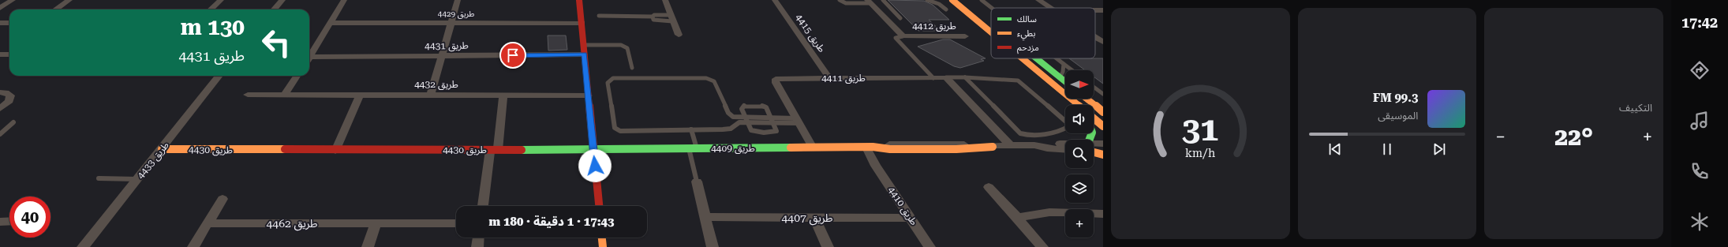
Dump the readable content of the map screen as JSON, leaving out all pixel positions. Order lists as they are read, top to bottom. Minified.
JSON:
{"streets":{"street":["طريق 4429","طريق 4412","طريق 4415","طريق 4431","طريق 4411","طريق 4432","طريق 4409","طريق 4430","طريق 4433","طريق 4410","طريق 4407","طريق 4462"]},"crossings":[["طريق 4412","طريق 4411"],["طريق 4415","طريق 4411"],["طريق 4411","طريق 4409"],["طريق 4409","طريق 4430"],["طريق 4409","طريق 4410"],["طريق 4430","طريق 4433"],["طريق 4410","طريق 4407"]],"legend":["سالك","بطيء","مزدحم"],"north":"right","page":{"tabs":"17:42","tile":"التكييف","turn":["130 m","طريق 4431"],"map_buttons":"+","song":["99.3 FM","الموسيقى"],"heat":["−","22°","+"],"limit":"40","trip":"17:43 · 1 دقيقة · 180 m","gauge":["31","km/h"]}}
